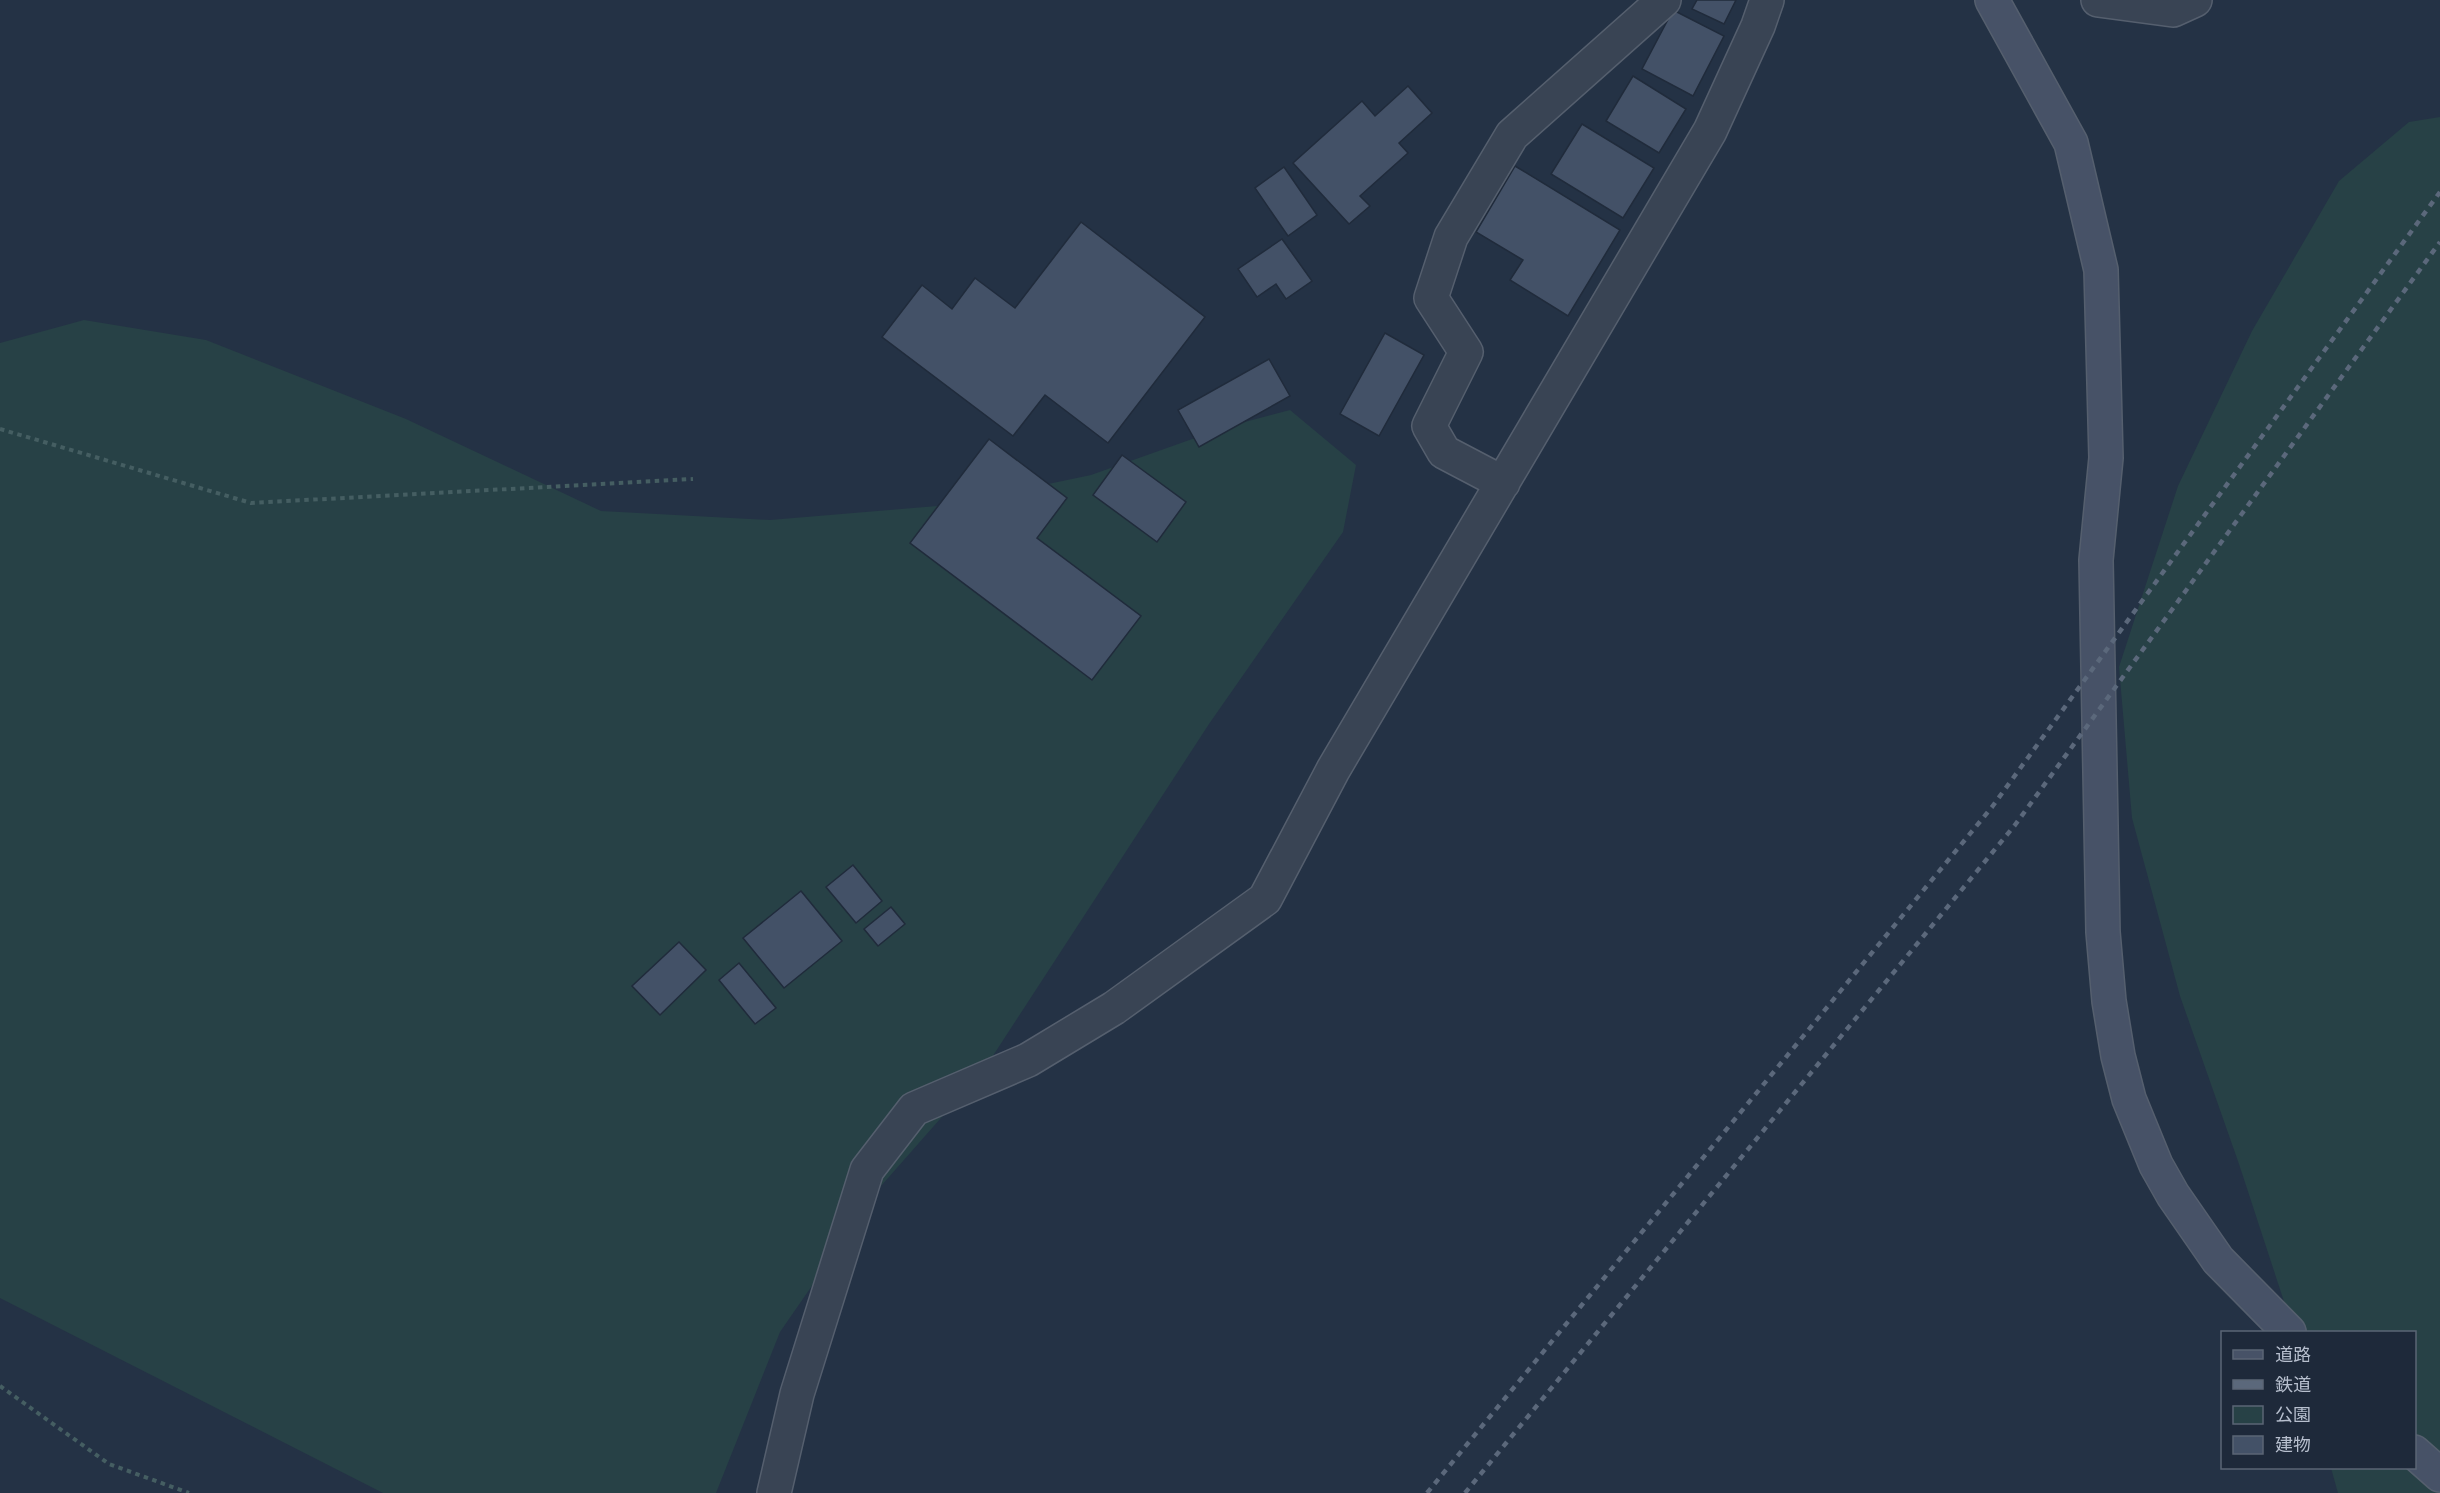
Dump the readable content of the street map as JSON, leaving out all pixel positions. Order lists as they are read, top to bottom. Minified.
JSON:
{"legend":["道路","鉄道","公園","建物"]}
